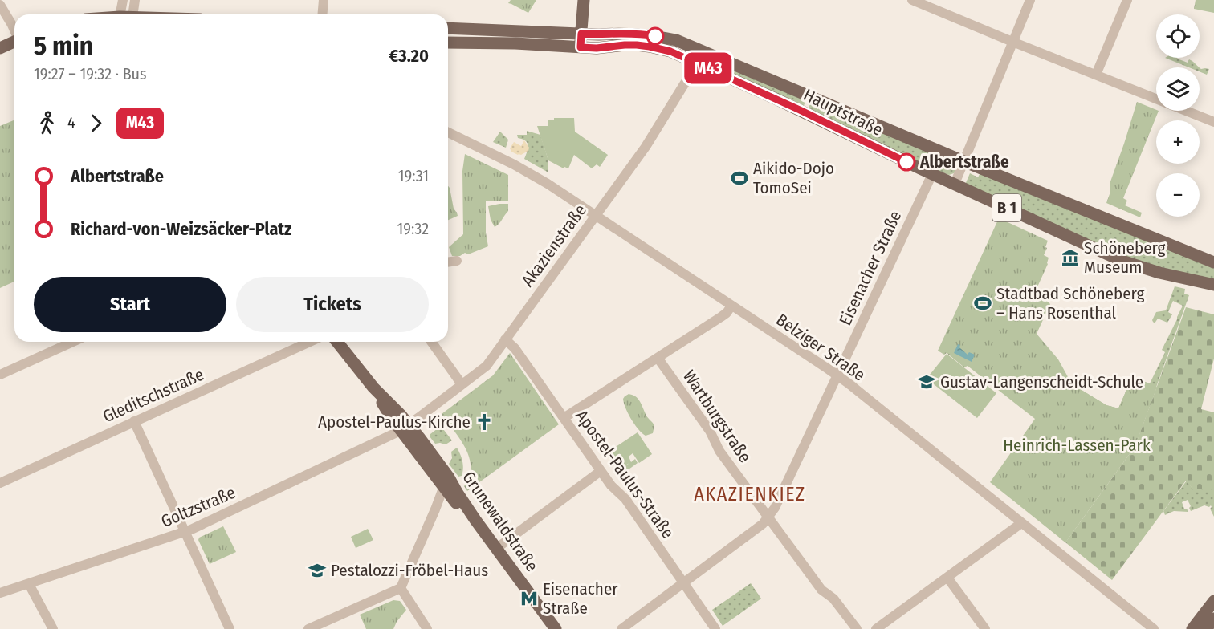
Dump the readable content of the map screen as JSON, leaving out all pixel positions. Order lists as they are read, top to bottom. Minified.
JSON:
{"streets":{"main road":["Hauptstraße","B 1","Grunewaldstraße"],"street":["Akazienstraße","Eisenacher Straße","Belziger Straße","Gleditschstraße","Wartburgstraße","Apostel-Paulus-Straße","Goltzstraße"]},"crossings":[["Hauptstraße","Akazienstraße"],["Hauptstraße","Eisenacher Straße"],["Akazienstraße","Belziger Straße"],["Akazienstraße","Apostel-Paulus-Straße"],["Akazienstraße","Goltzstraße"],["Akazienstraße","Grunewaldstraße"],["Eisenacher Straße","Belziger Straße"],["Eisenacher Straße","Wartburgstraße"],["Eisenacher Straße","Apostel-Paulus-Straße"],["Goltzstraße","Grunewaldstraße"]],"districts":["AKAZIENKIEZ"],"parks":["Heinrich-Lassen-Park"],"places":{"other":["Albertstraße"],"sports":["Aikido-Dojo TomoSei","Stadtbad Schöneberg – Hans Rosenthal"],"museum":["Schöneberg Museum"],"school or university":["Gustav-Langenscheidt-Schule","Pestalozzi-Fröbel-Haus"],"church":["Apostel-Paulus-Kirche"],"metro station":["Eisenacher Straße"]},"lines":["bus line M43"],"page":{"on_map":"M43","map_buttons":["+","−"],"heading":["5 min","19:27 – 19:32 · Bus","€3.20"],"legs":["4","M43"],"list":[{"name":"Albertstraße","value":"19:31"},{"name":"Richard-von-Weizsäcker-Platz","value":"19:32"}],"buttons":["Start","Tickets"]}}
